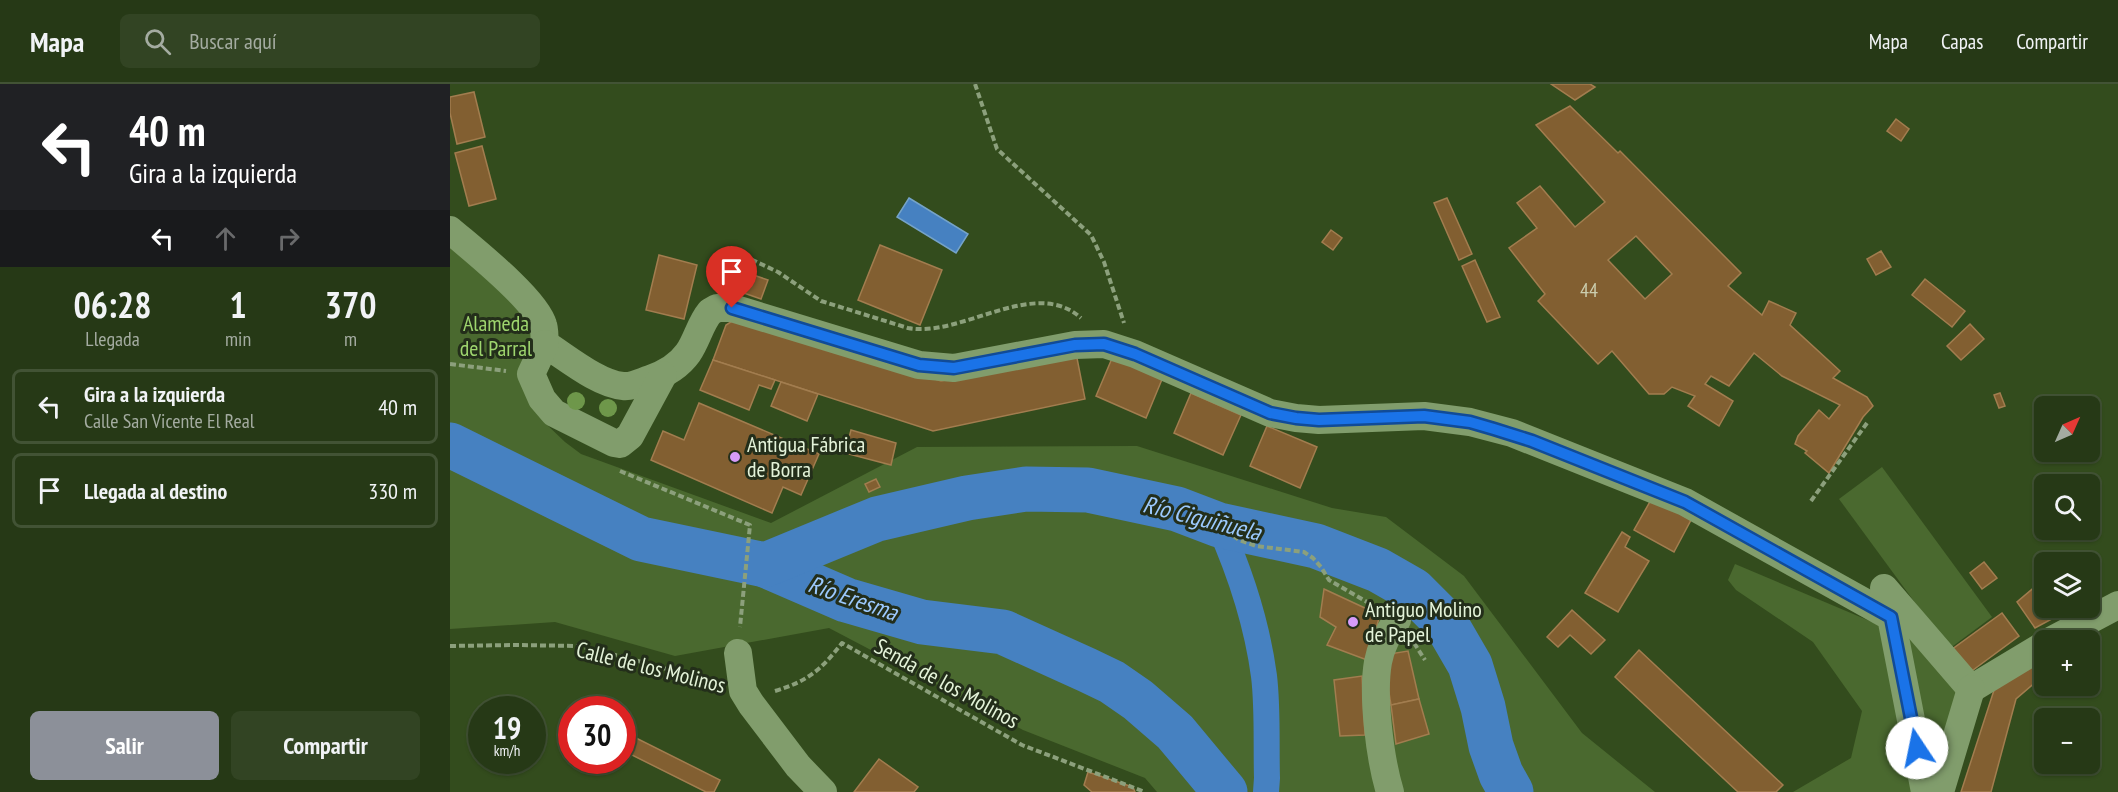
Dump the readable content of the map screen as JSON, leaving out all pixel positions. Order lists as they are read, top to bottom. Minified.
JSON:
{"streets":{"street":["Calle de los Molinos"],"path":["Senda de los Molinos"]},"crossings":[["Calle de los Molinos","Senda de los Molinos"]],"water":["Río Ciguiñuela","Río Eresma"],"parks":["Alameda del Parral"],"places":["Antigua Fábrica de Borra","Antiguo Molino de Papel"],"house_numbers":["44"],"north":"top right","page":{"header":"Mapa","search":"Buscar aquí","nav":["Mapa","Capas","Compartir"],"turn":["40 m","Gira a la izquierda"],"eta":["06:28","Llegada","1","min","370","m"],"list":[{"name":"Gira a la izquierda","note":"Calle San Vicente El Real","value":"40 m"},{"name":"Llegada al destino","value":"330 m"}],"map_buttons":["+","−"],"speed":"19 km/h","limit":"30","buttons":["Salir","Compartir"]}}
